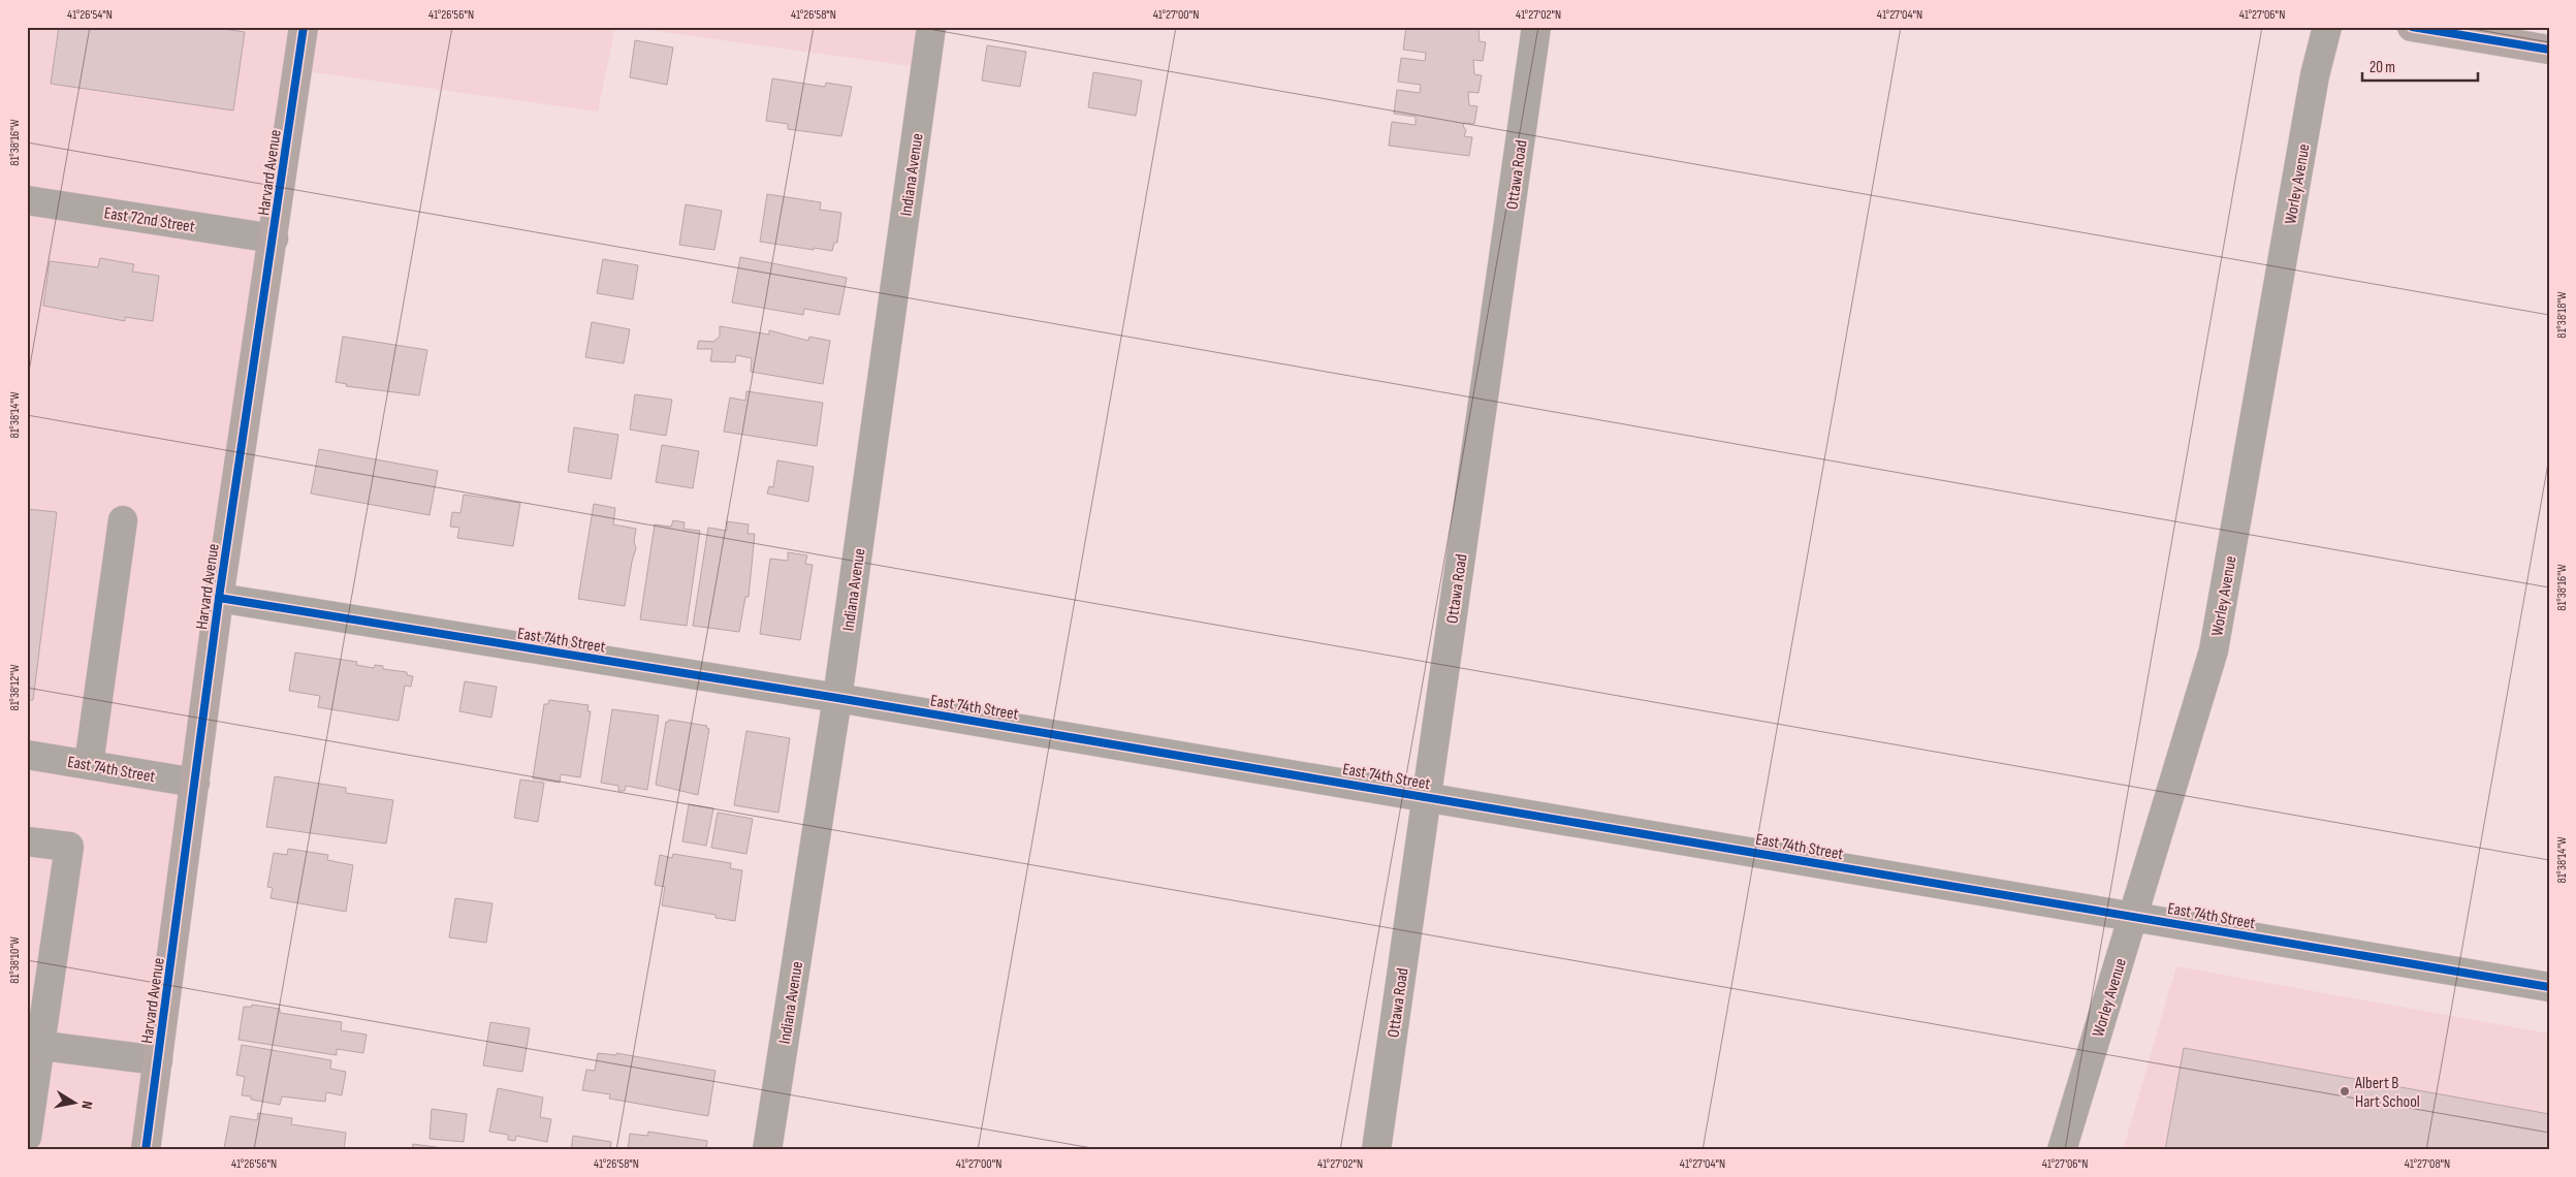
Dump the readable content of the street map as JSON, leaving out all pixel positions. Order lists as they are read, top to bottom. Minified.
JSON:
{"streets":{"main road":["Harvard Avenue"],"street":["Indiana Avenue","Ottawa Road","Worley Avenue","East 72nd Street","East 74th Street"]},"crossings":[["Harvard Avenue","East 72nd Street"],["Harvard Avenue","East 74th Street"],["Indiana Avenue","East 74th Street"],["Ottawa Road","East 74th Street"],["Worley Avenue","East 74th Street"]],"places":["Albert B Hart School"],"scale_bar":"20 m","north":"right","coordinates":["41°26'54\"N","41°26'56\"N","41°26'58\"N","41°27'00\"N","41°27'02\"N","41°27'04\"N","41°27'06\"N","81°38'16\"W","81°38'18\"W","81°38'14\"W","81°38'12\"W","81°38'10\"W","41°27'08\"N"]}
